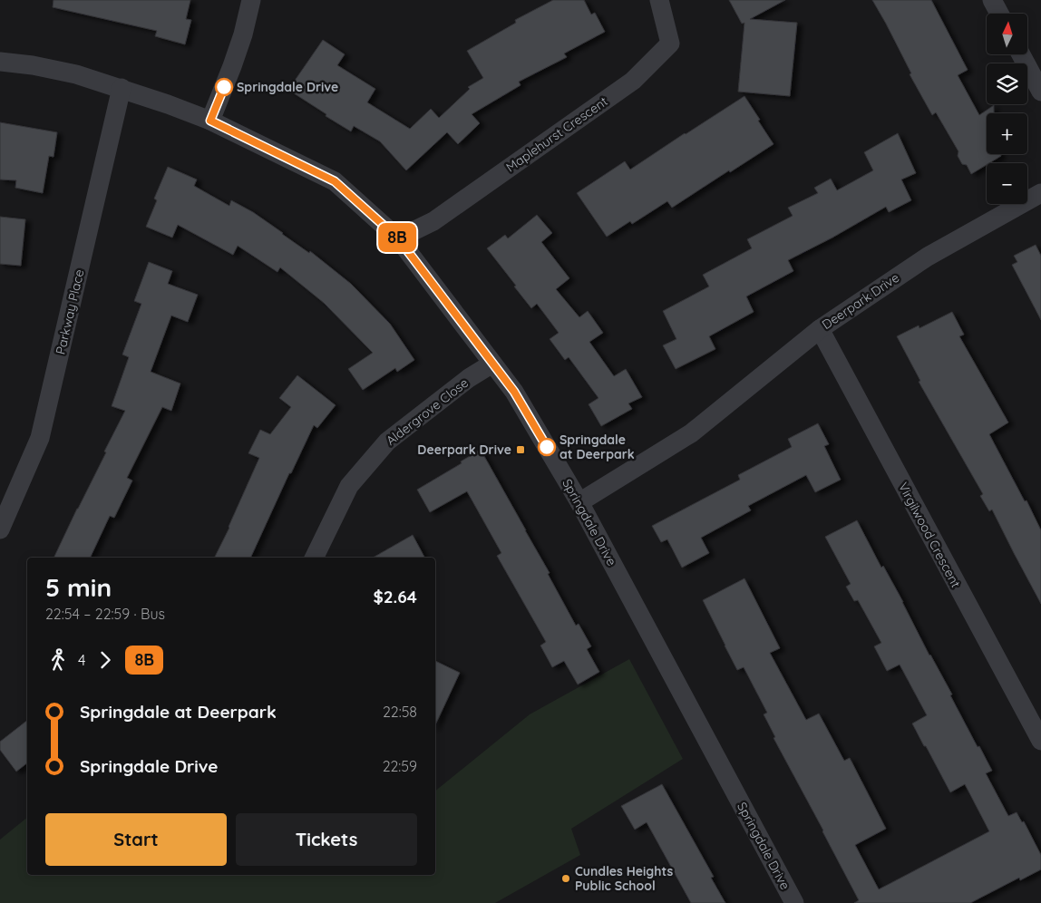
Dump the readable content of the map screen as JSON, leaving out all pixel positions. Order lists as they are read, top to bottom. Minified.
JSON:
{"streets":{"street":["Maplehurst Crescent","Deerpark Drive","Parkway Place","Aldergrove Close","Springdale Drive","Virgilwood Crescent"]},"crossings":[["Maplehurst Crescent","Springdale Drive"],["Deerpark Drive","Springdale Drive"],["Deerpark Drive","Virgilwood Crescent"],["Parkway Place","Springdale Drive"],["Aldergrove Close","Springdale Drive"]],"places":{"other":["Springdale Drive","Springdale at Deerpark","Cundles Heights Public School"],"transit":["Deerpark Drive"]},"lines":["bus line 8B"],"north":"top","page":{"on_map":"8B","map_buttons":["+","−"],"heading":["5 min","22:54 – 22:59 · Bus","$2.64"],"legs":["4","8B"],"list":[{"name":"Springdale at Deerpark","value":"22:58"},{"name":"Springdale Drive","value":"22:59"}],"buttons":["Start","Tickets"]}}
